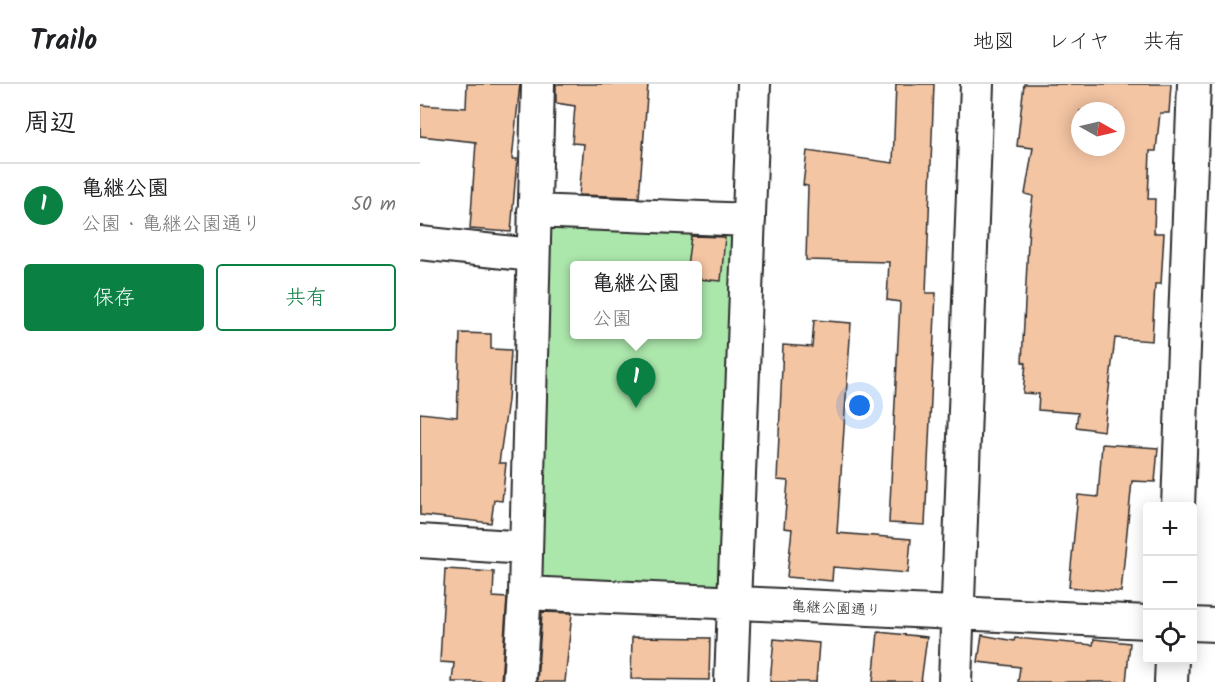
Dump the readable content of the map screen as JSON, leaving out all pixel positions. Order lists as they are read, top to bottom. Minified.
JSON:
{"streets":{"street":["亀継公園通り"]},"north":"right","page":{"header":"Trailo","nav":["地図","レイヤ","共有"],"heading":"周辺","list":[{"mark":"1","name":"亀継公園","note":"公園 · 亀継公園通り","value":"50 m"}],"buttons":["保存","共有"],"popup":["亀継公園","公園"],"pins":"1","map_buttons":["+","−"]}}
